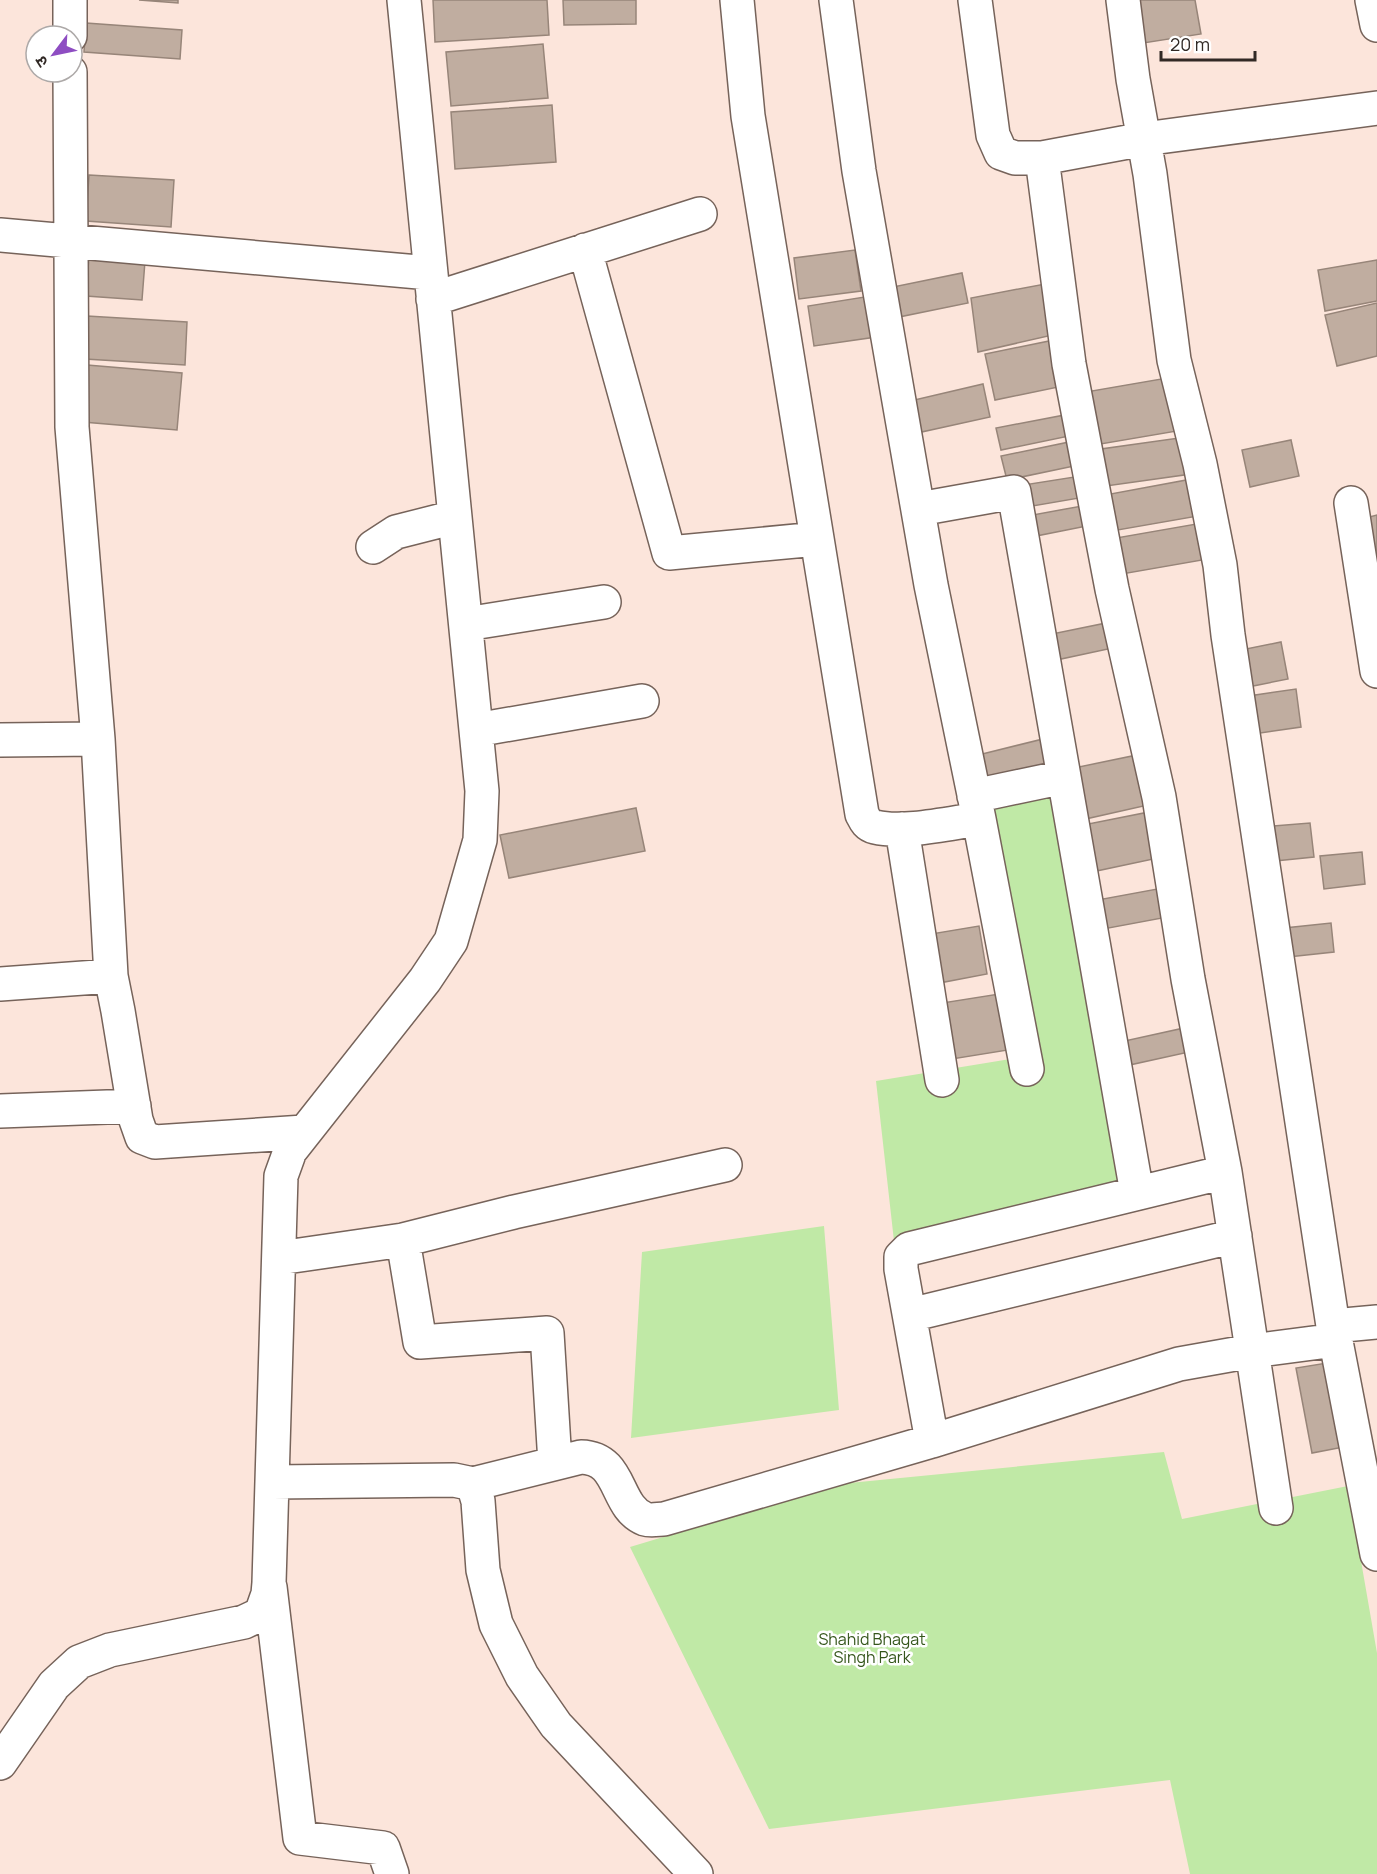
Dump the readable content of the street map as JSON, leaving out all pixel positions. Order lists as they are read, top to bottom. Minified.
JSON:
{"parks":["Shahid Bhagat Singh Park"],"scale_bar":"20 m","north":"bottom left"}
